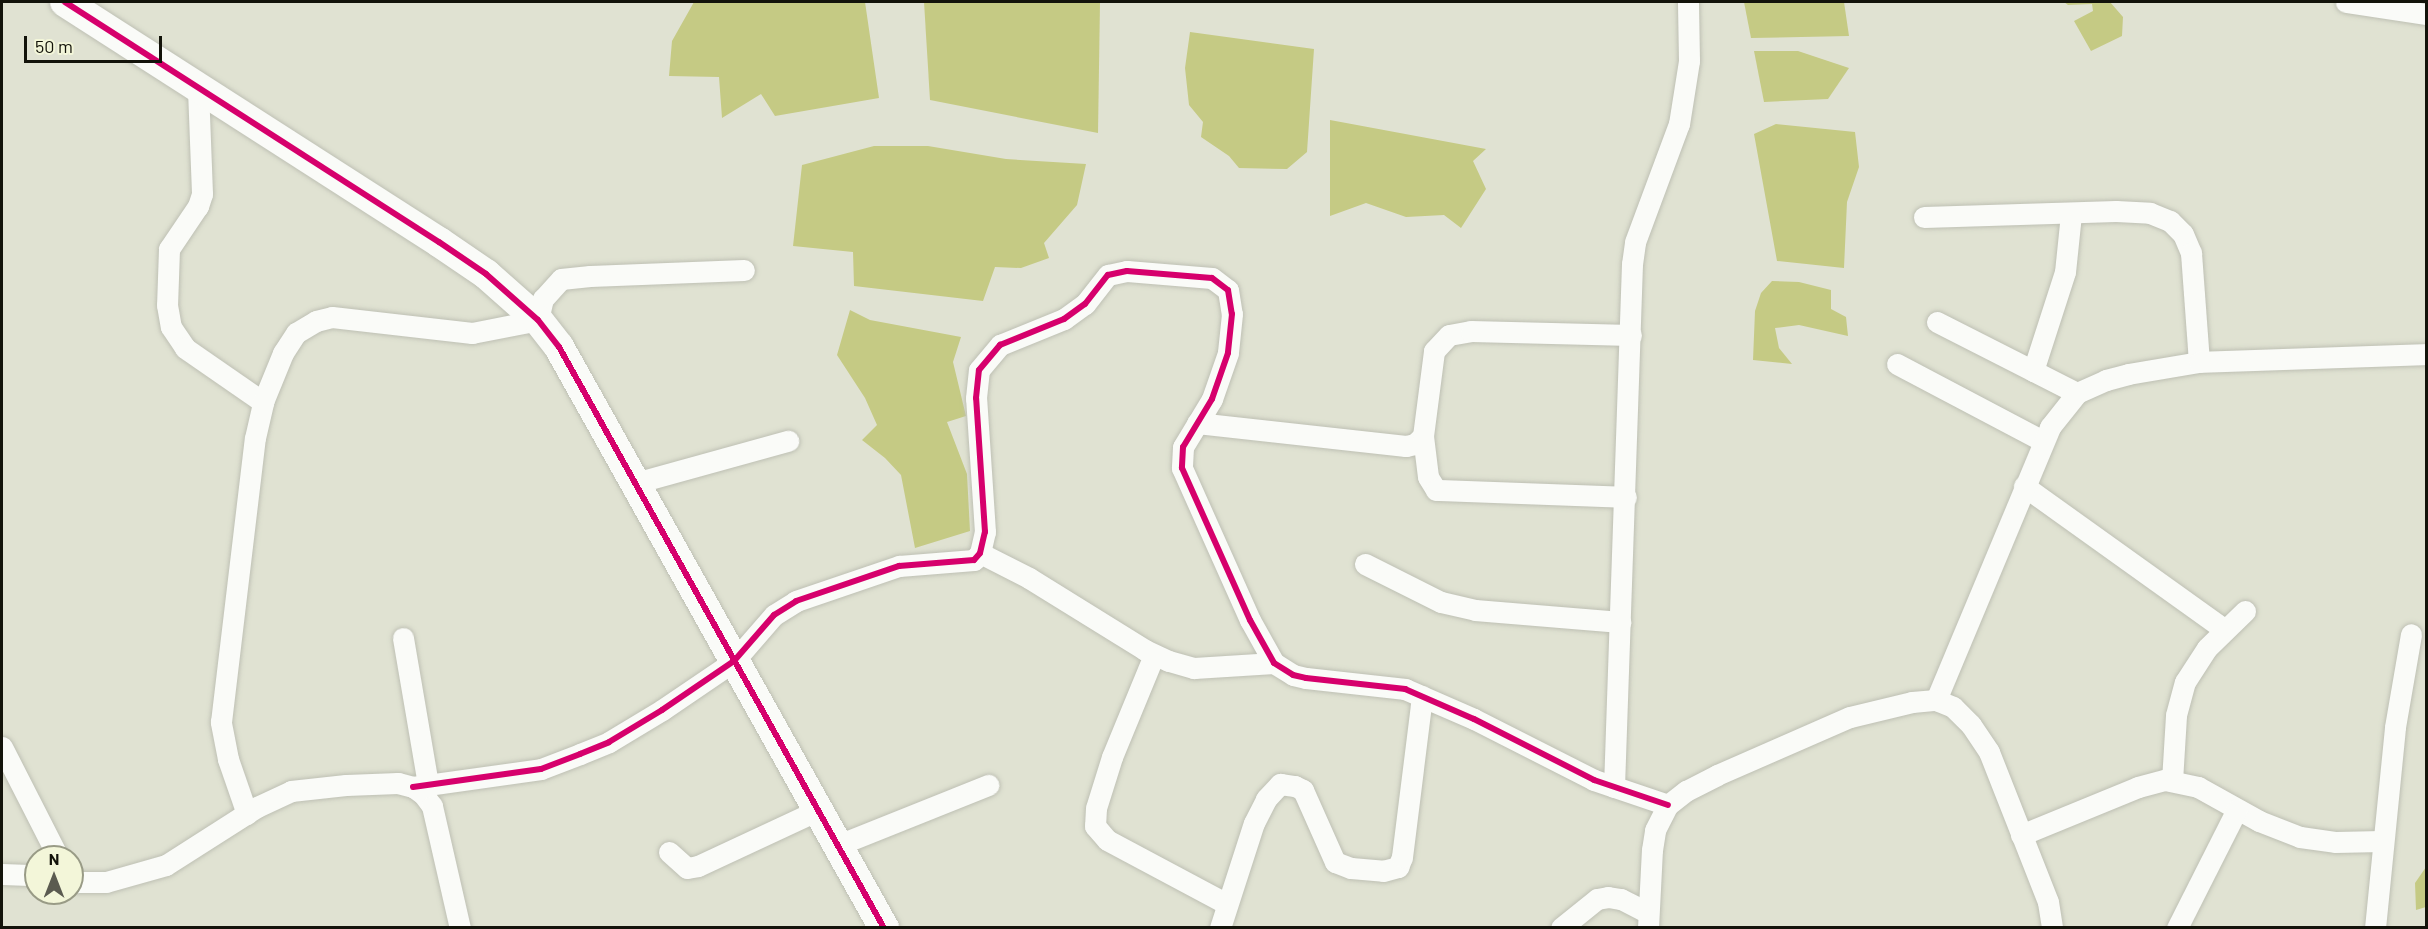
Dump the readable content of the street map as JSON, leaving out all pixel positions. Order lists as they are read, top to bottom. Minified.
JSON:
{"scale_bar":"50 m","north":"top"}
